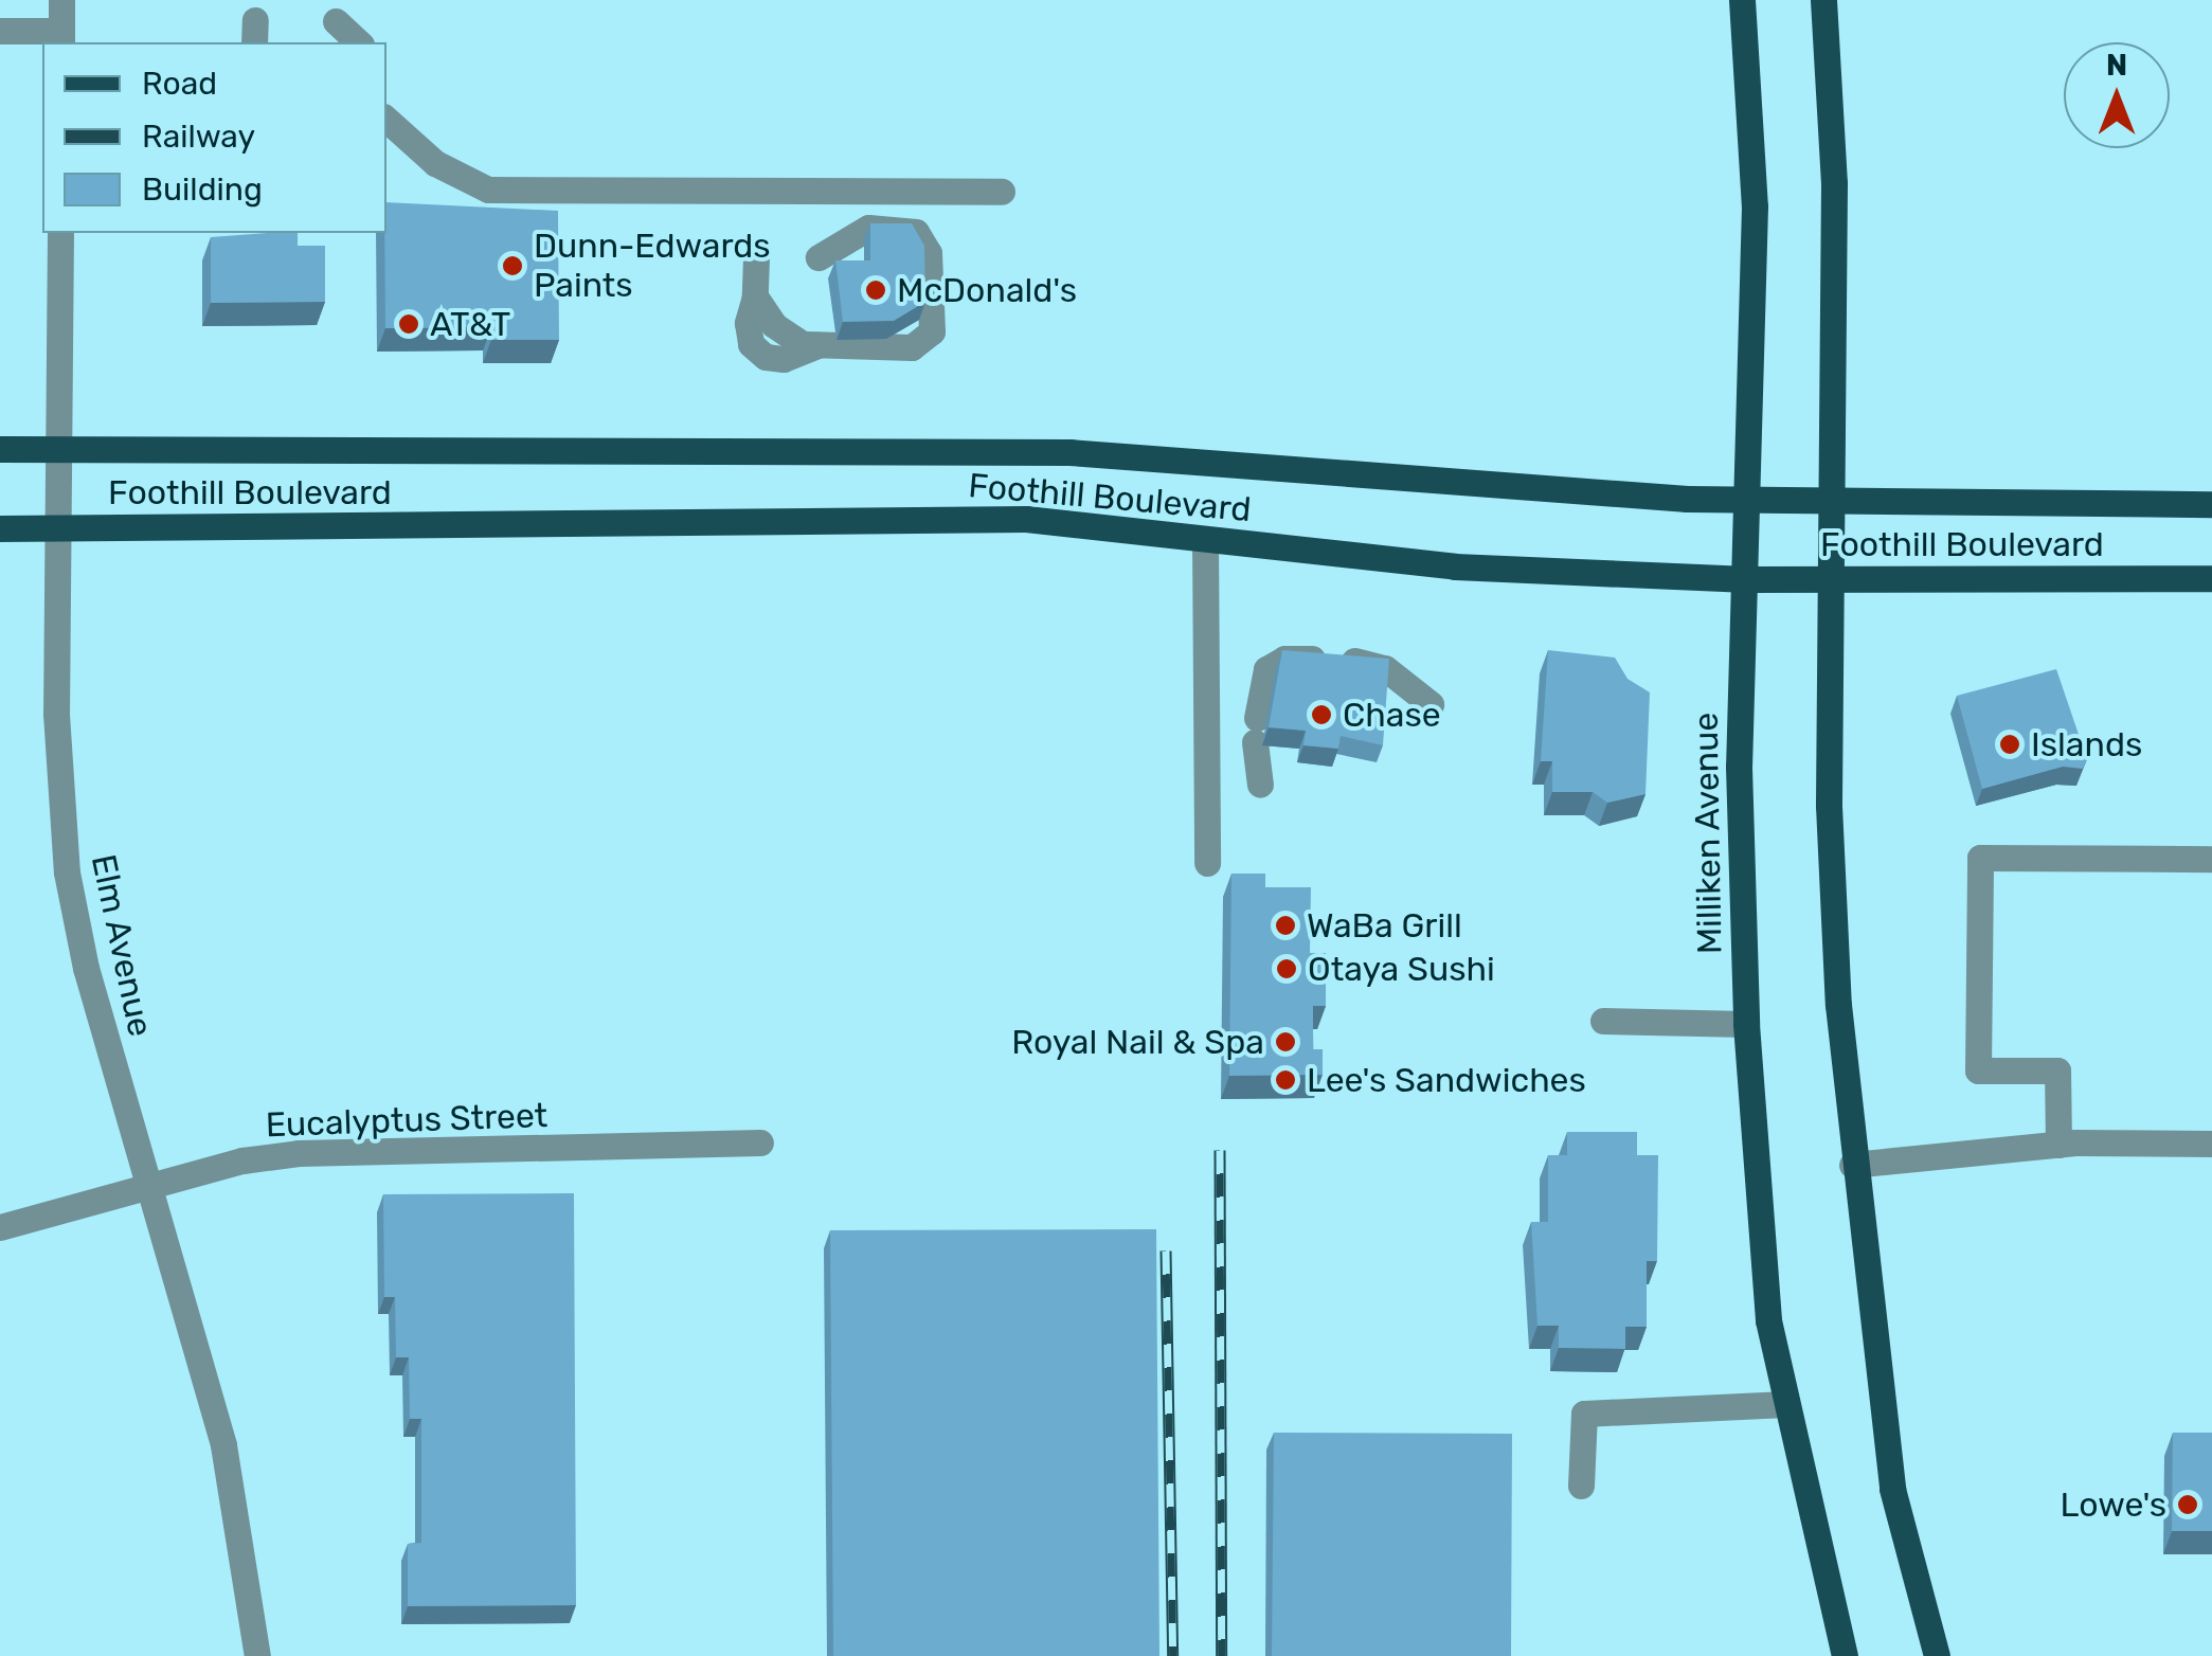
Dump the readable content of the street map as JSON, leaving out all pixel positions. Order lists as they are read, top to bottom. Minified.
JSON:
{"streets":{"main road":["Foothill Boulevard","Milliken Avenue"],"street":["Elm Avenue","Eucalyptus Street"]},"crossings":[["Foothill Boulevard","Milliken Avenue"],["Foothill Boulevard","Elm Avenue"],["Elm Avenue","Eucalyptus Street"]],"places":["Dunn-Edwards Paints","McDonald's","AT&T","Chase","Islands","WaBa Grill","Otaya Sushi","Royal Nail & Spa","Lee's Sandwiches","Lowe's"],"legend":["Road","Railway","Building"],"north":"top"}
